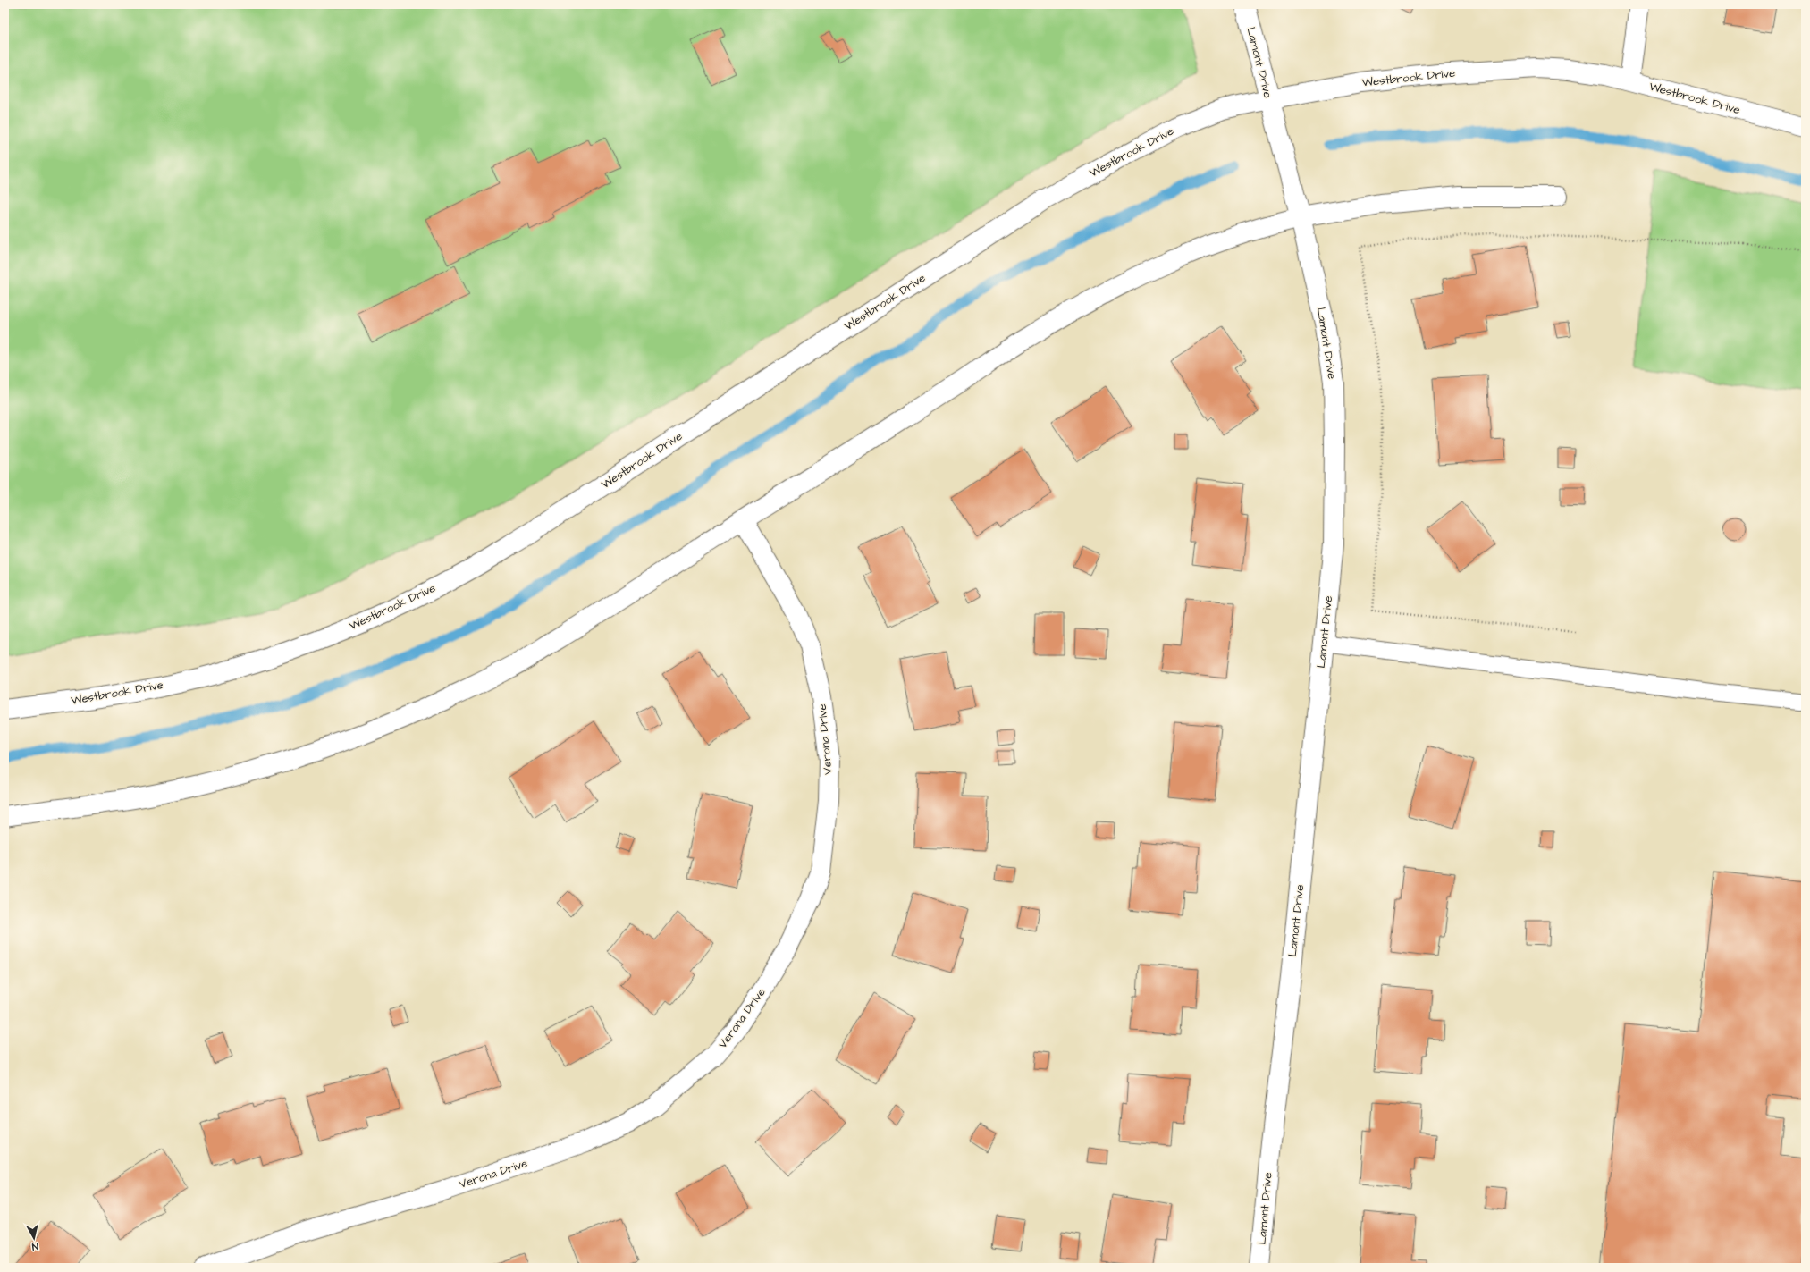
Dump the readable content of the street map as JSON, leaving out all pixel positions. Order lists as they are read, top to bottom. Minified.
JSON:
{"streets":{"street":["Lamont Drive","Westbrook Drive","Verona Drive"]},"crossings":[["Lamont Drive","Westbrook Drive"]],"north":"bottom"}
